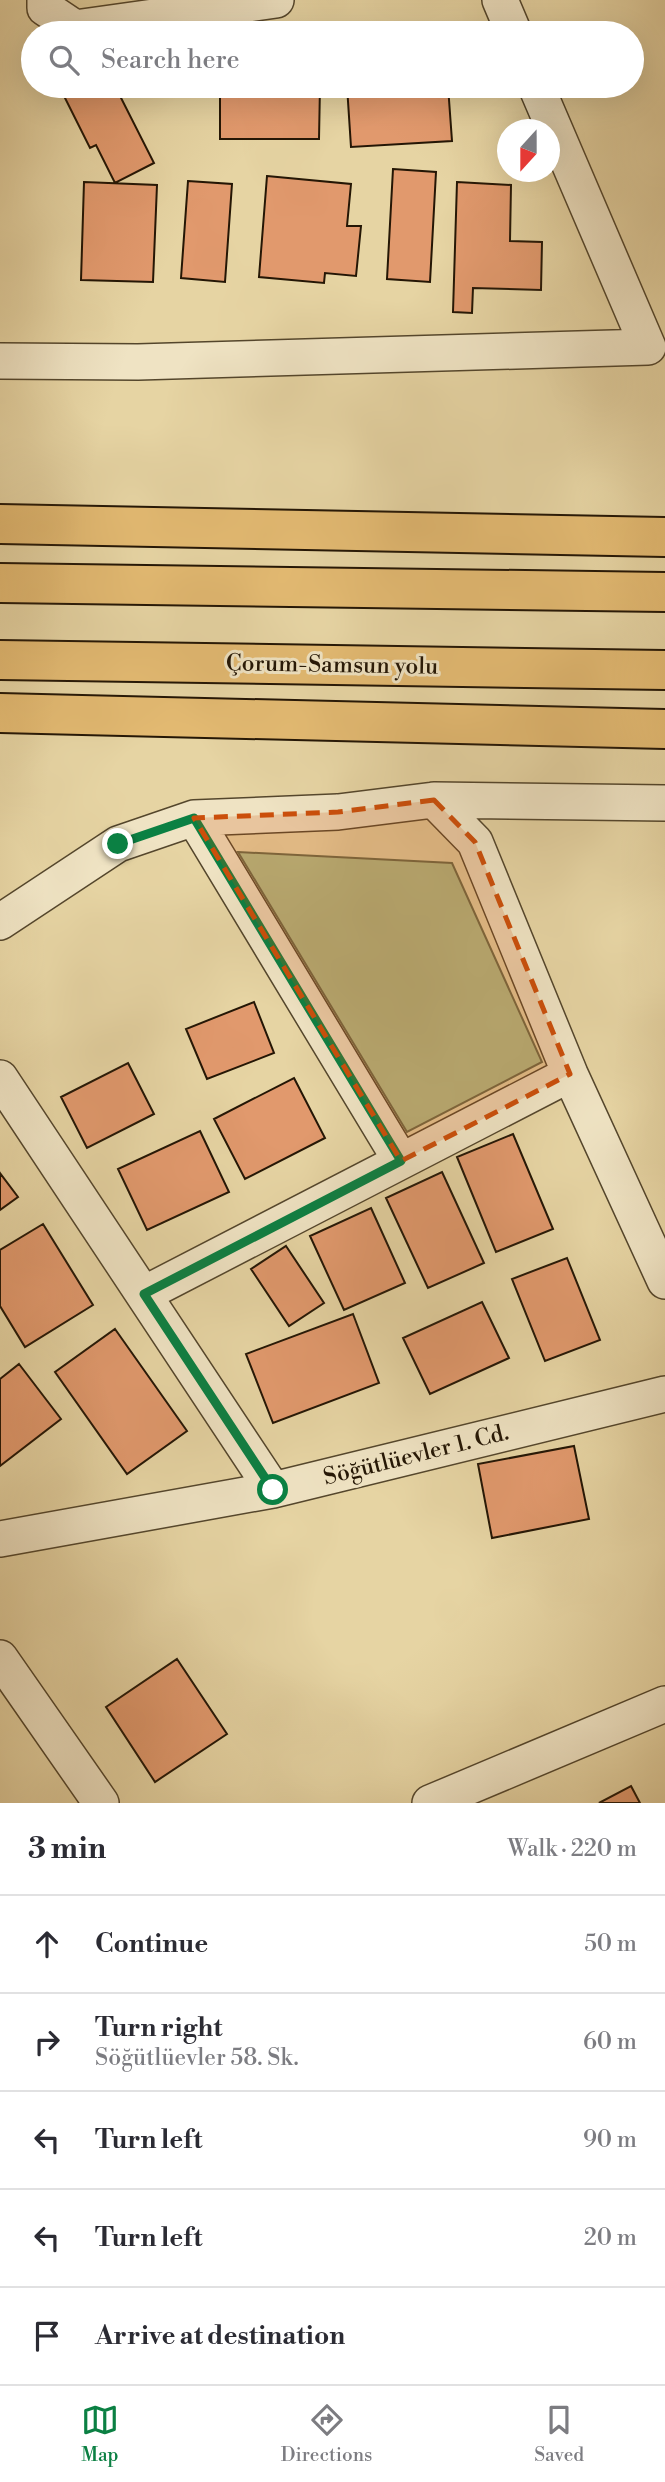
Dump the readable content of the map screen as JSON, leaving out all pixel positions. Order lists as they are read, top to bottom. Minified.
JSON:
{"streets":{"highway":["Çorum-Samsun yolu"],"street":["Söğütlüevler 1. Cd."]},"north":"bottom","page":{"search":"Search here","heading":["3 min","Walk · 220 m"],"list":[["Continue","50 m"],["Turn right","Söğütlüevler 58. Sk.","60 m"],["Turn left","90 m"],["Turn left","20 m"],"Arrive at destination"],"nav":["Map","Directions","Saved"]}}
